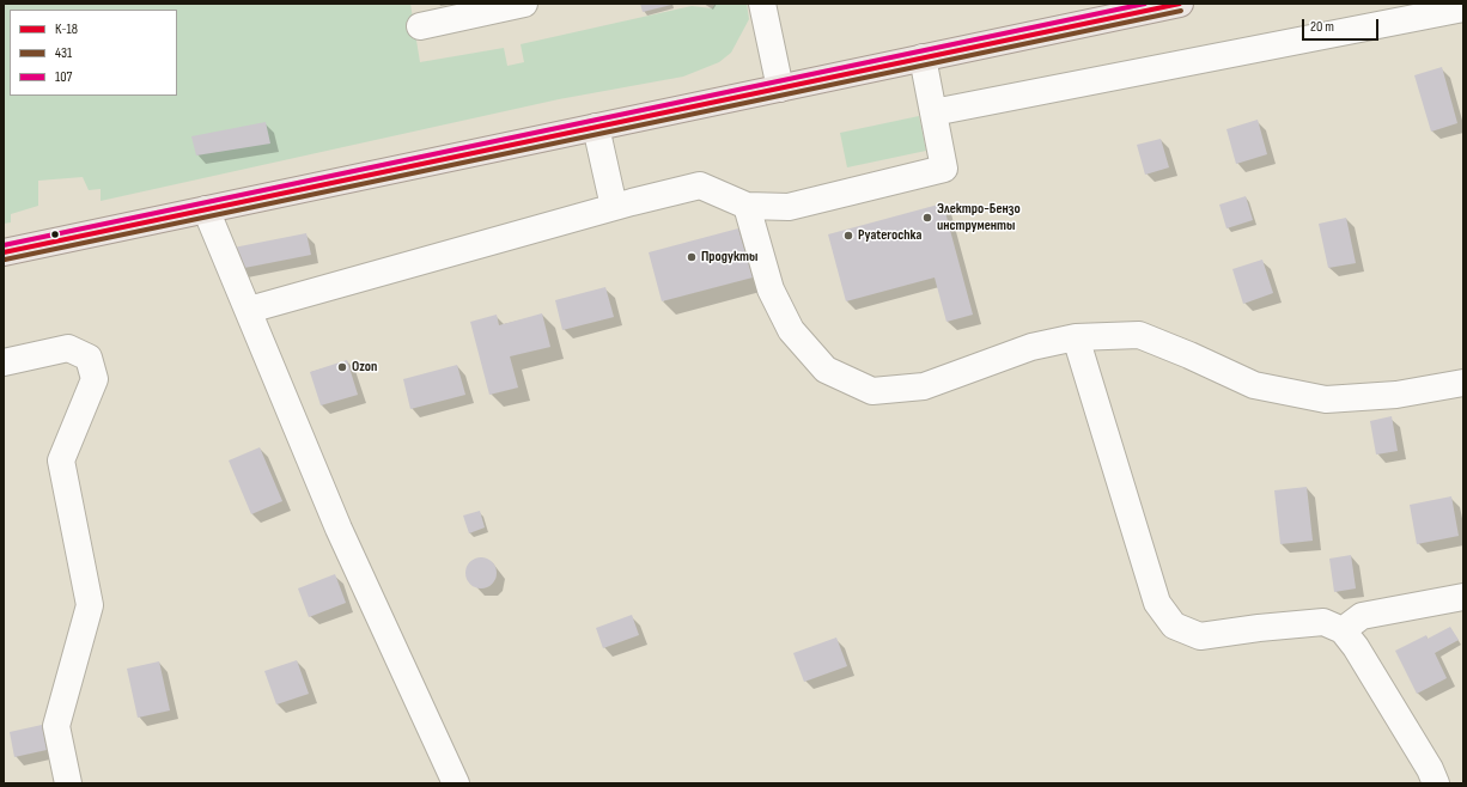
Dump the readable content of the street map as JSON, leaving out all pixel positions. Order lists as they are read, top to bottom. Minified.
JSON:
{"places":["Электро-Бензо инструменты","Pyaterochka","Продукты","Ozon"],"lines":["transit line К-18","transit line 107","transit line 431"],"legend":["К-18","431","107"],"scale_bar":"20 m"}
